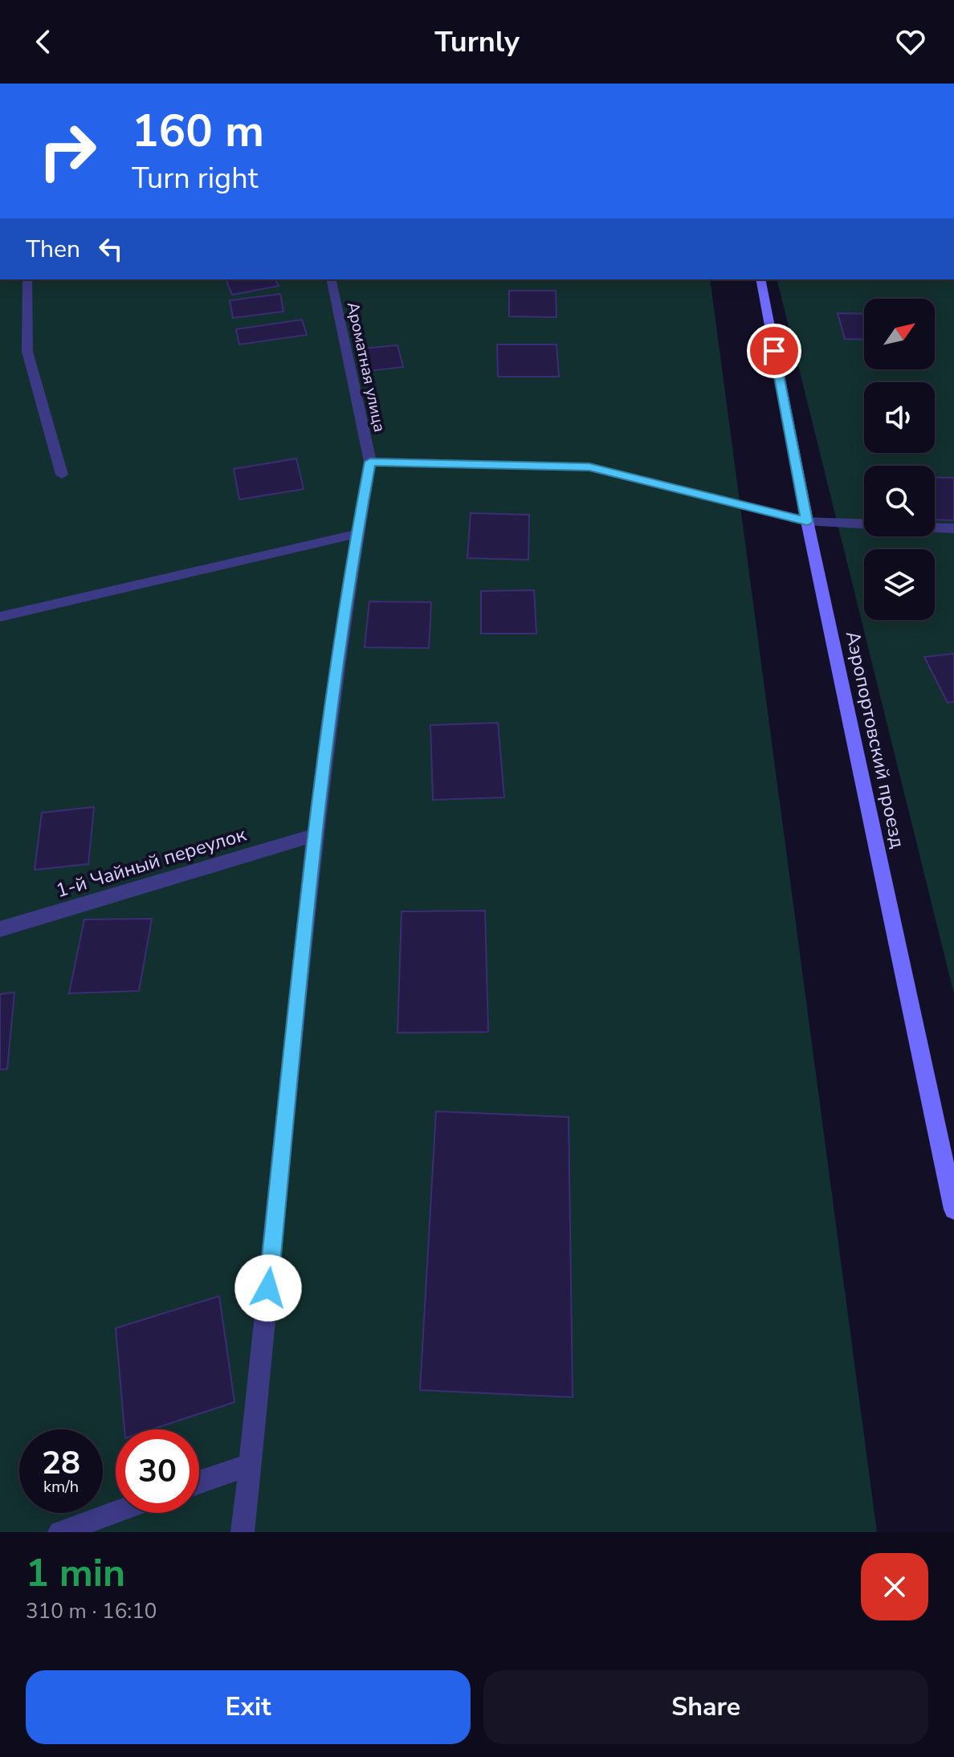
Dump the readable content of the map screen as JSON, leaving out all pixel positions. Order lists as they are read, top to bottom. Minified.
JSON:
{"streets":{"main road":["Аэропортовский проезд"],"street":["Ароматная улица","1-й Чайный переулок"]},"north":"top right","page":{"header":"Turnly","turn":["160 m","Turn right"],"then":"Then","speed":"28 km/h","limit":"30","heading":["1 min","310 m · 16:10"],"buttons":["Exit","Share"]}}
